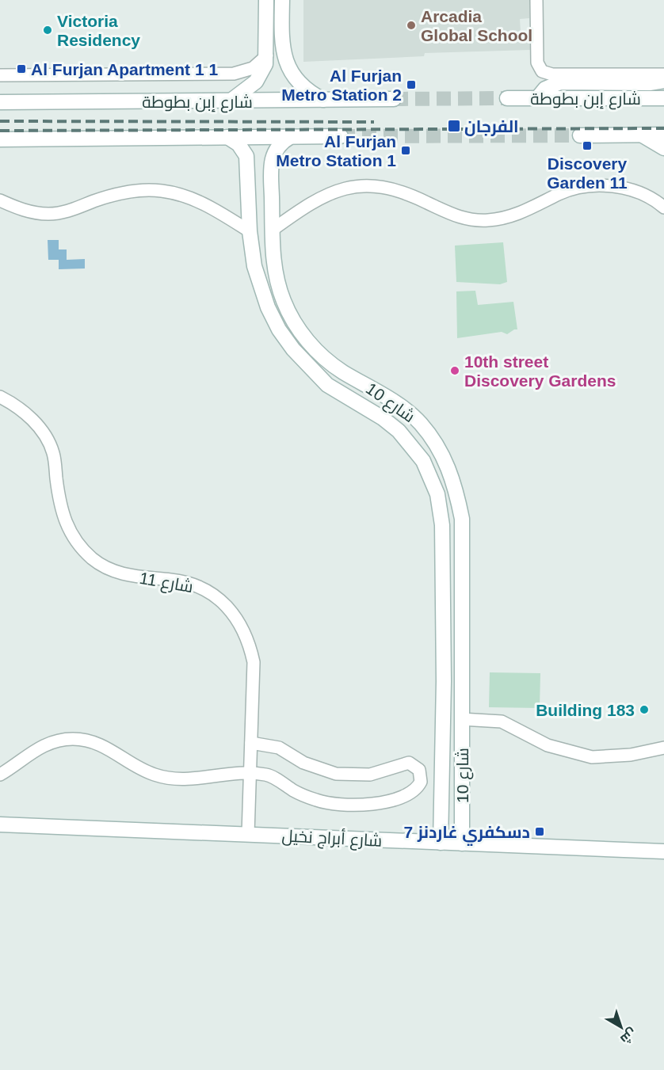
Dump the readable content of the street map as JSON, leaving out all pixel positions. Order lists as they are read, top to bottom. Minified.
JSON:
{"streets":{"street":["شارع إبن بطوطة","شارع 10","شارع 11","شارع أبراج نخيل"]},"crossings":[["شارع 10","شارع أبراج نخيل"],["شارع 11","شارع أبراج نخيل"]],"places":{"other":["Arcadia Global School","Victoria Residency","10th street Discovery Gardens","Building 183"],"transit":["Al Furjan Apartment 1 1","Al Furjan Metro Station 2","الفرجان","Discovery Garden 11","Al Furjan Metro Station 1","دسكفري غاردنز 7"]},"north":"bottom right"}
